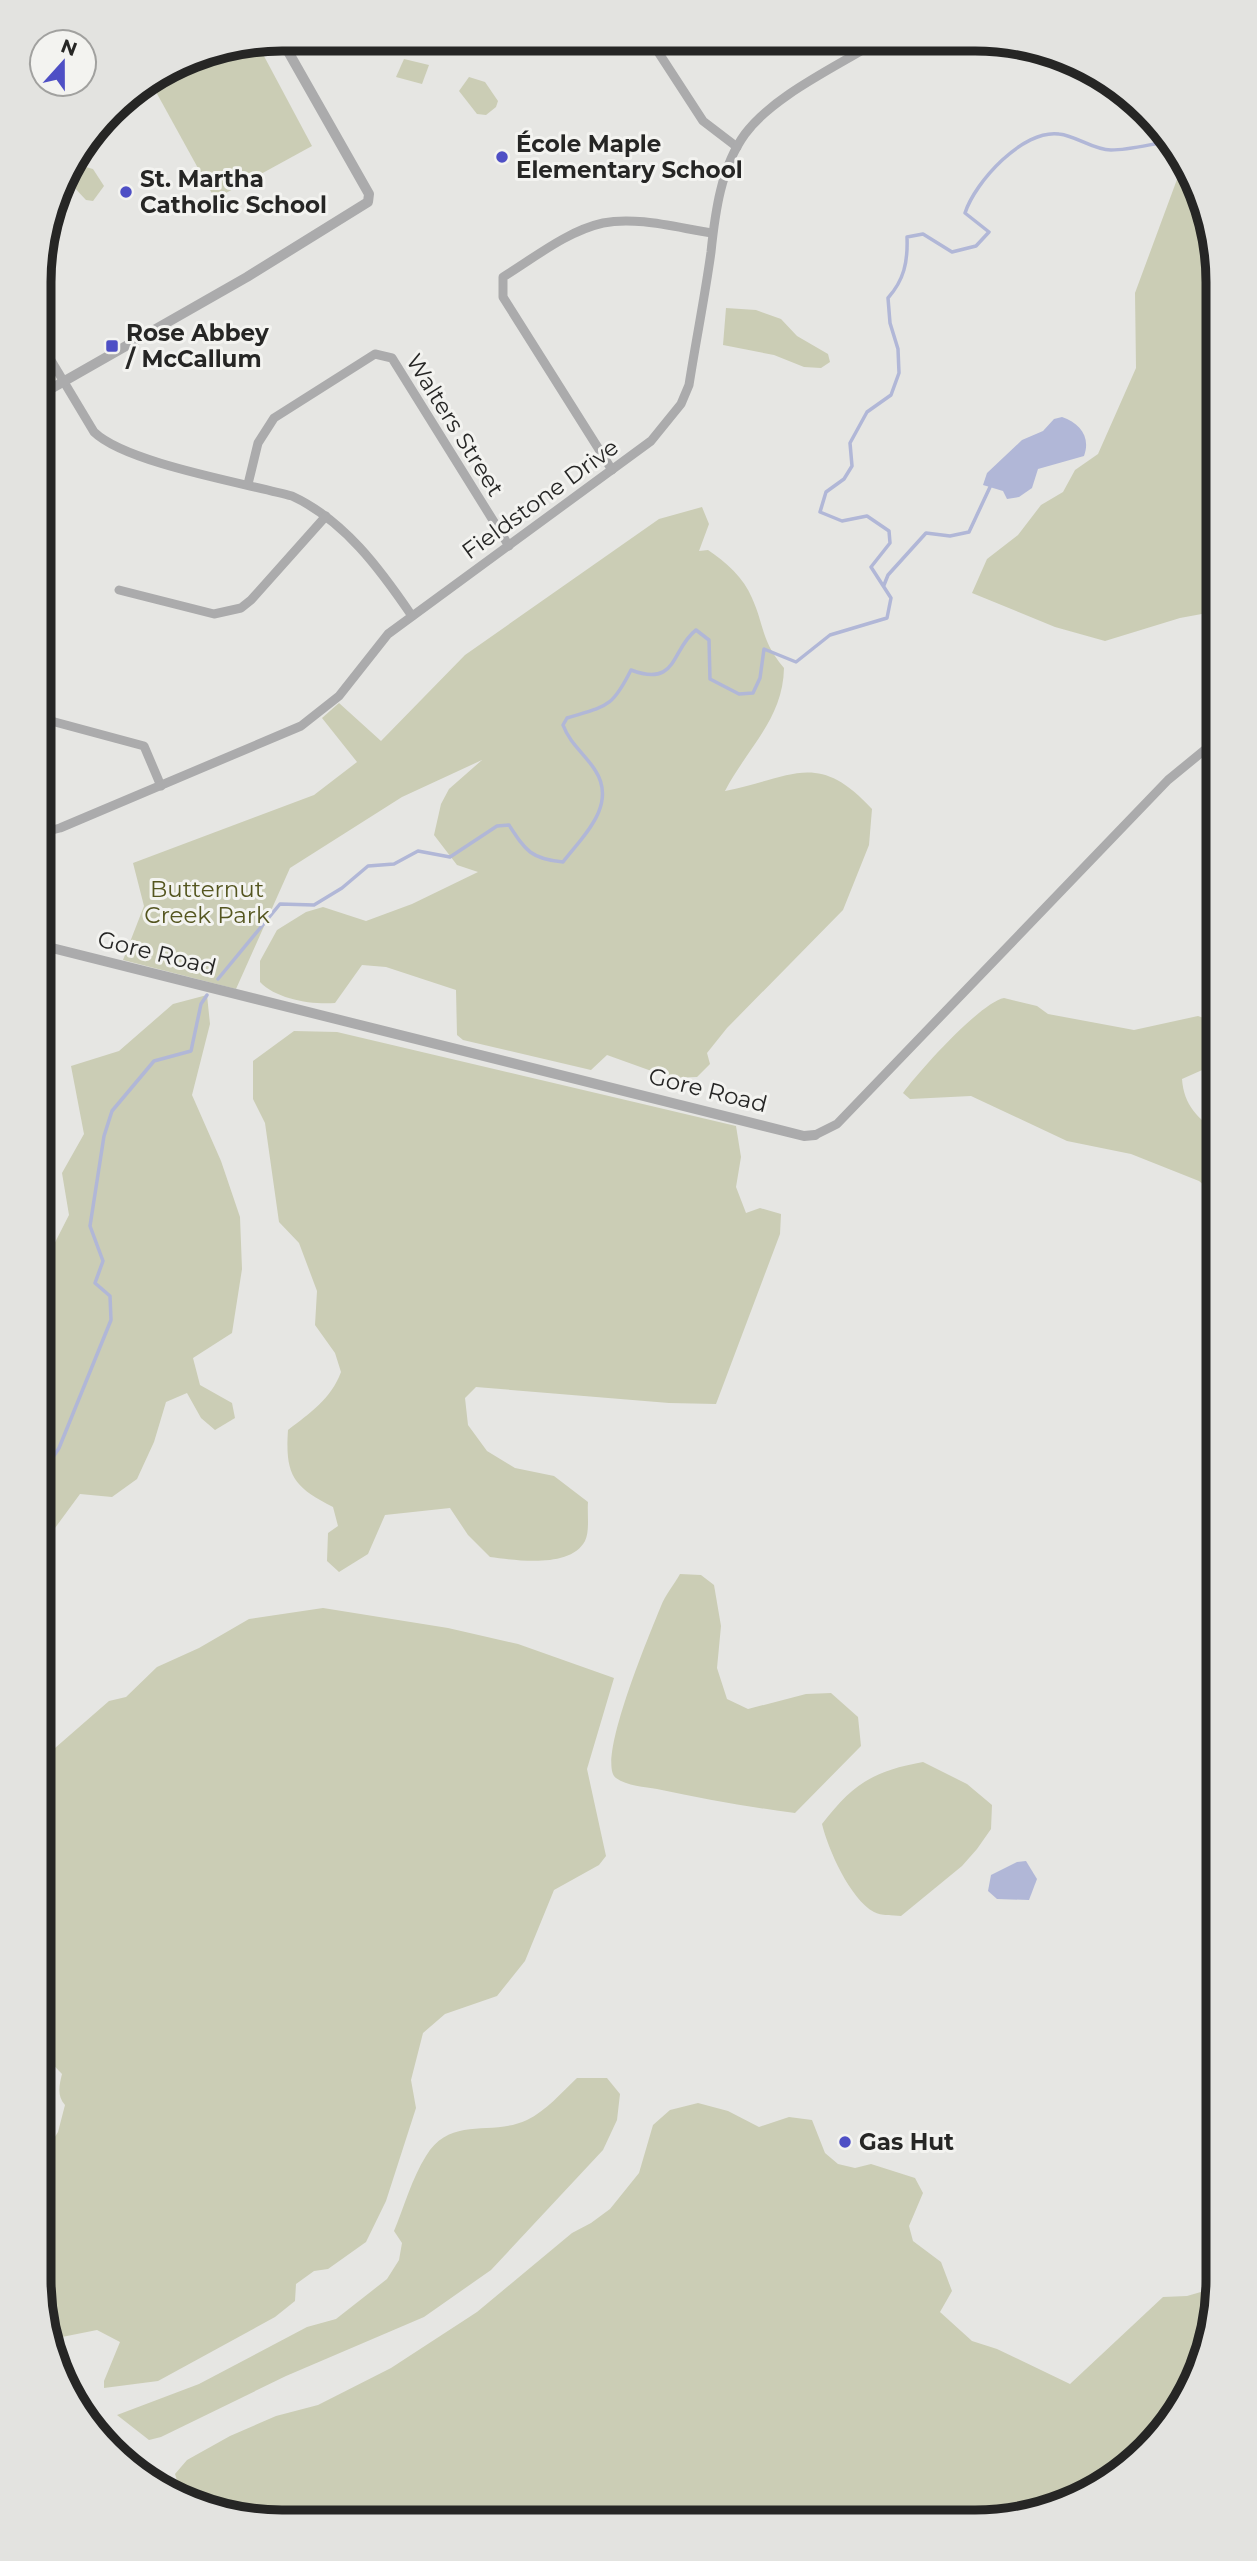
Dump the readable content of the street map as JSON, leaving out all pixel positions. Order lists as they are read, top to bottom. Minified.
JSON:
{"streets":{"street":["Walters Street","Fieldstone Drive","Gore Road"]},"crossings":[["Walters Street","Fieldstone Drive"]],"parks":["Butternut Creek Park"],"places":{"other":["École Maple Elementary School","St. Martha Catholic School","Gas Hut"],"transit":["Rose Abbey / McCallum"]},"north":"top"}
